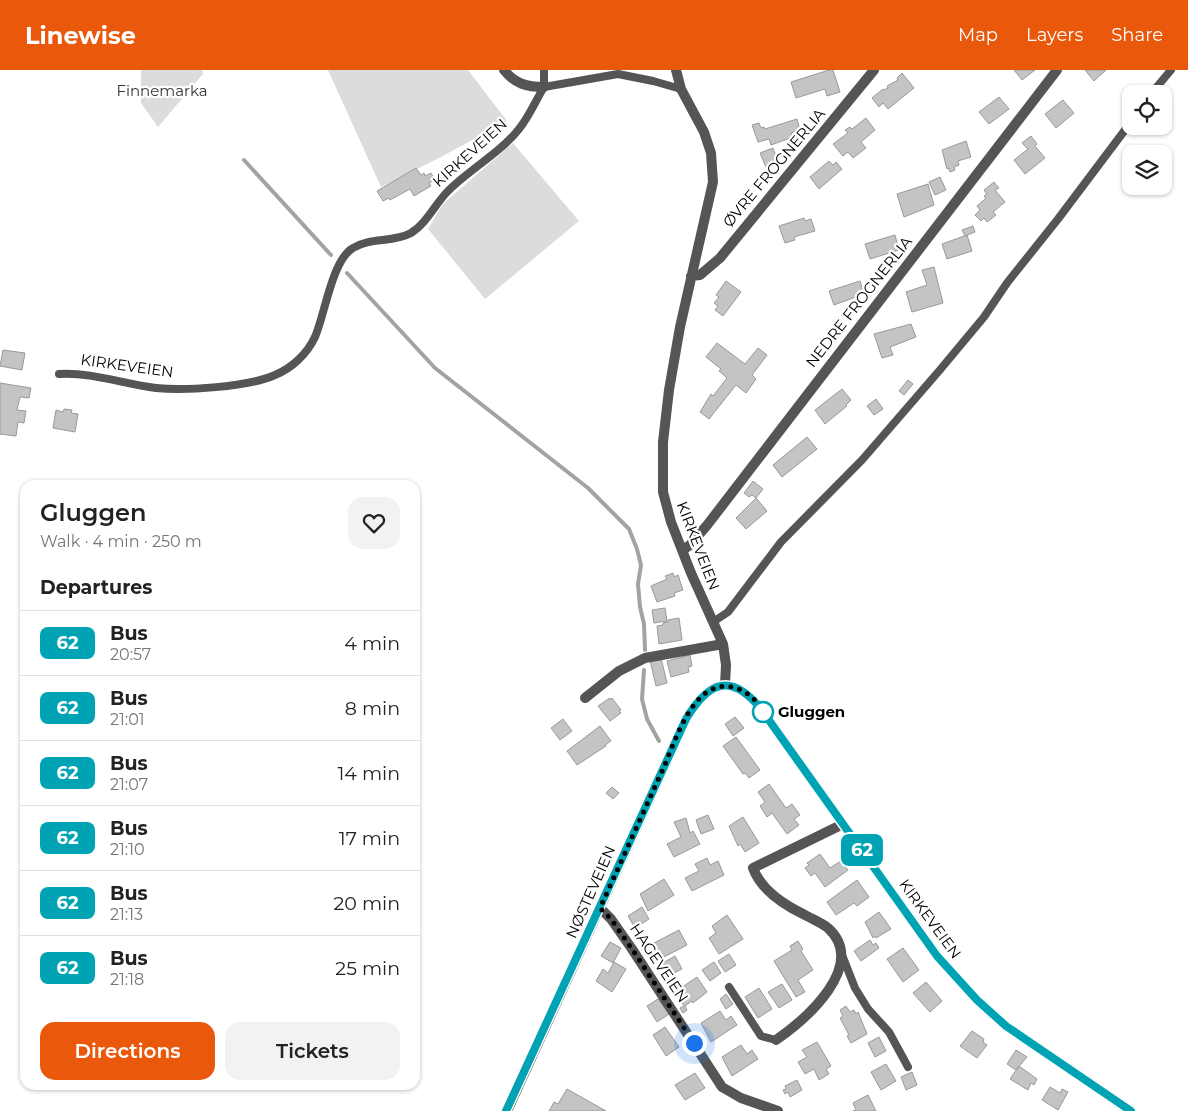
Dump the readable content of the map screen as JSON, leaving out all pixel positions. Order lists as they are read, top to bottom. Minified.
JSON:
{"streets":{"main road":["KIRKEVEIEN","NØSTEVEIEN"],"street":["ØVRE FROGNERLIA","NEDRE FROGNERLIA","HAGEVEIEN"]},"crossings":[["KIRKEVEIEN","ØVRE FROGNERLIA"],["KIRKEVEIEN","NEDRE FROGNERLIA"],["KIRKEVEIEN","NØSTEVEIEN"],["NØSTEVEIEN","HAGEVEIEN"]],"parks":["Finnemarka"],"places":["Gluggen"],"lines":["bus line 62"],"page":{"header":"Linewise","nav":["Map","Layers","Share"],"on_map":"62","heading":[["Gluggen","Walk · 4 min · 250 m"],"Departures"],"list":[{"mark":"62","name":"Bus","note":"20:57","value":"4 min"},{"mark":"62","name":"Bus","note":"21:01","value":"8 min"},{"mark":"62","name":"Bus","note":"21:07","value":"14 min"},{"mark":"62","name":"Bus","note":"21:10","value":"17 min"},{"mark":"62","name":"Bus","note":"21:13","value":"20 min"},{"mark":"62","name":"Bus","note":"21:18","value":"25 min"}],"buttons":["Directions","Tickets"]}}
